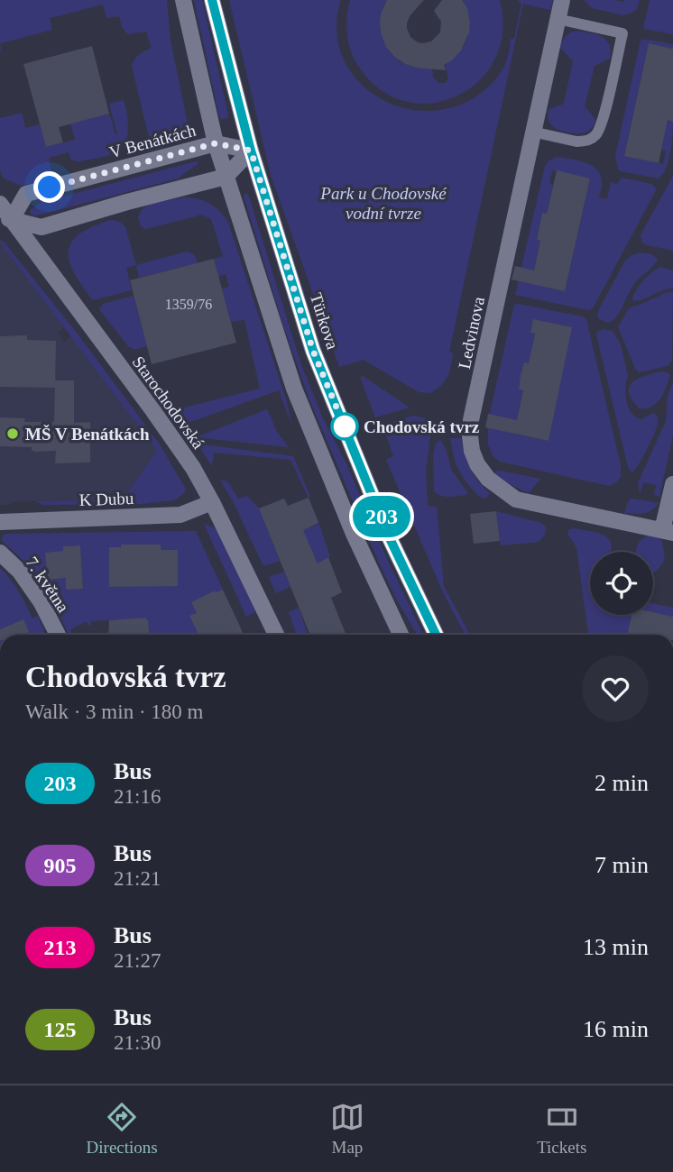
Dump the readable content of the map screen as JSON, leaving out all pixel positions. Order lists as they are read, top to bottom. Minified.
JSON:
{"streets":{"street":["V Benátkách","Türkova","Ledvinova","Starochodovská","K Dubu","7. května"]},"crossings":[["V Benátkách","Türkova"],["V Benátkách","Starochodovská"],["Starochodovská","K Dubu"]],"parks":["Park u Chodovské vodní tvrze"],"places":["Chodovská tvrz","MŠ V Benátkách"],"lines":["bus line 203"],"house_numbers":["1359/76"],"page":{"on_map":"203","heading":["Chodovská tvrz","Walk · 3 min · 180 m"],"list":[{"mark":"203","name":"Bus","note":"21:16","value":"2 min"},{"mark":"905","name":"Bus","note":"21:21","value":"7 min"},{"mark":"213","name":"Bus","note":"21:27","value":"13 min"},{"mark":"125","name":"Bus","note":"21:30","value":"16 min"}],"tabs":["Directions","Map","Tickets"]}}
